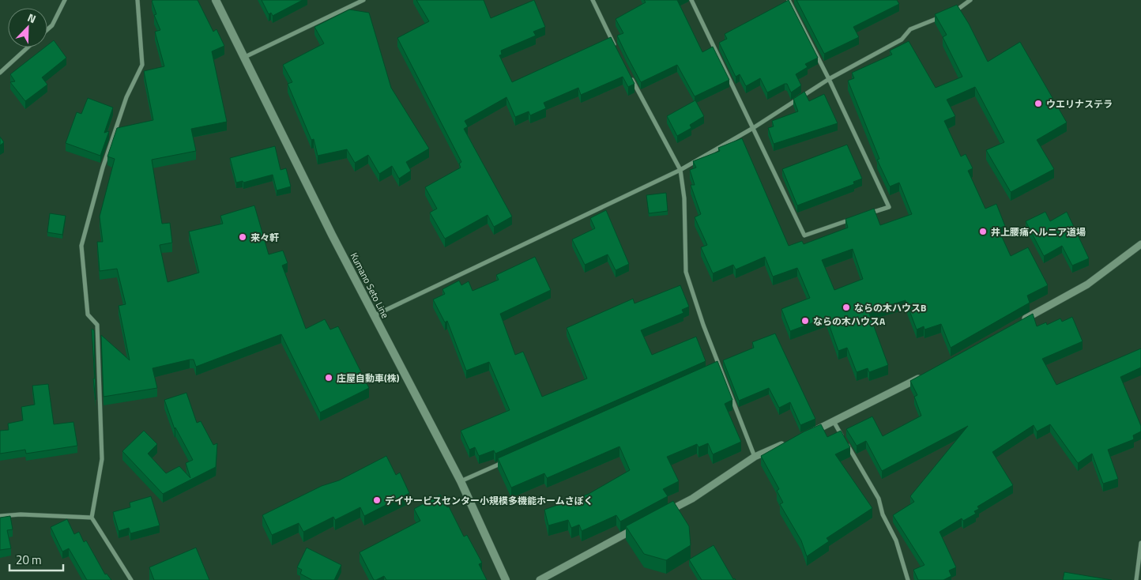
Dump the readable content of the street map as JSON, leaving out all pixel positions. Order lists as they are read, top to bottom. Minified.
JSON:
{"streets":{"main road":["Kumano Seto Line"]},"places":["ウエリナステラ","井上腰痛ヘルニア道場","来々軒","ならの木ハウスB","ならの木ハウスA","庄屋自動車(株)","デイサービスセンター小規模多機能ホームさぼく"],"scale_bar":"20 m","north":"top right"}
